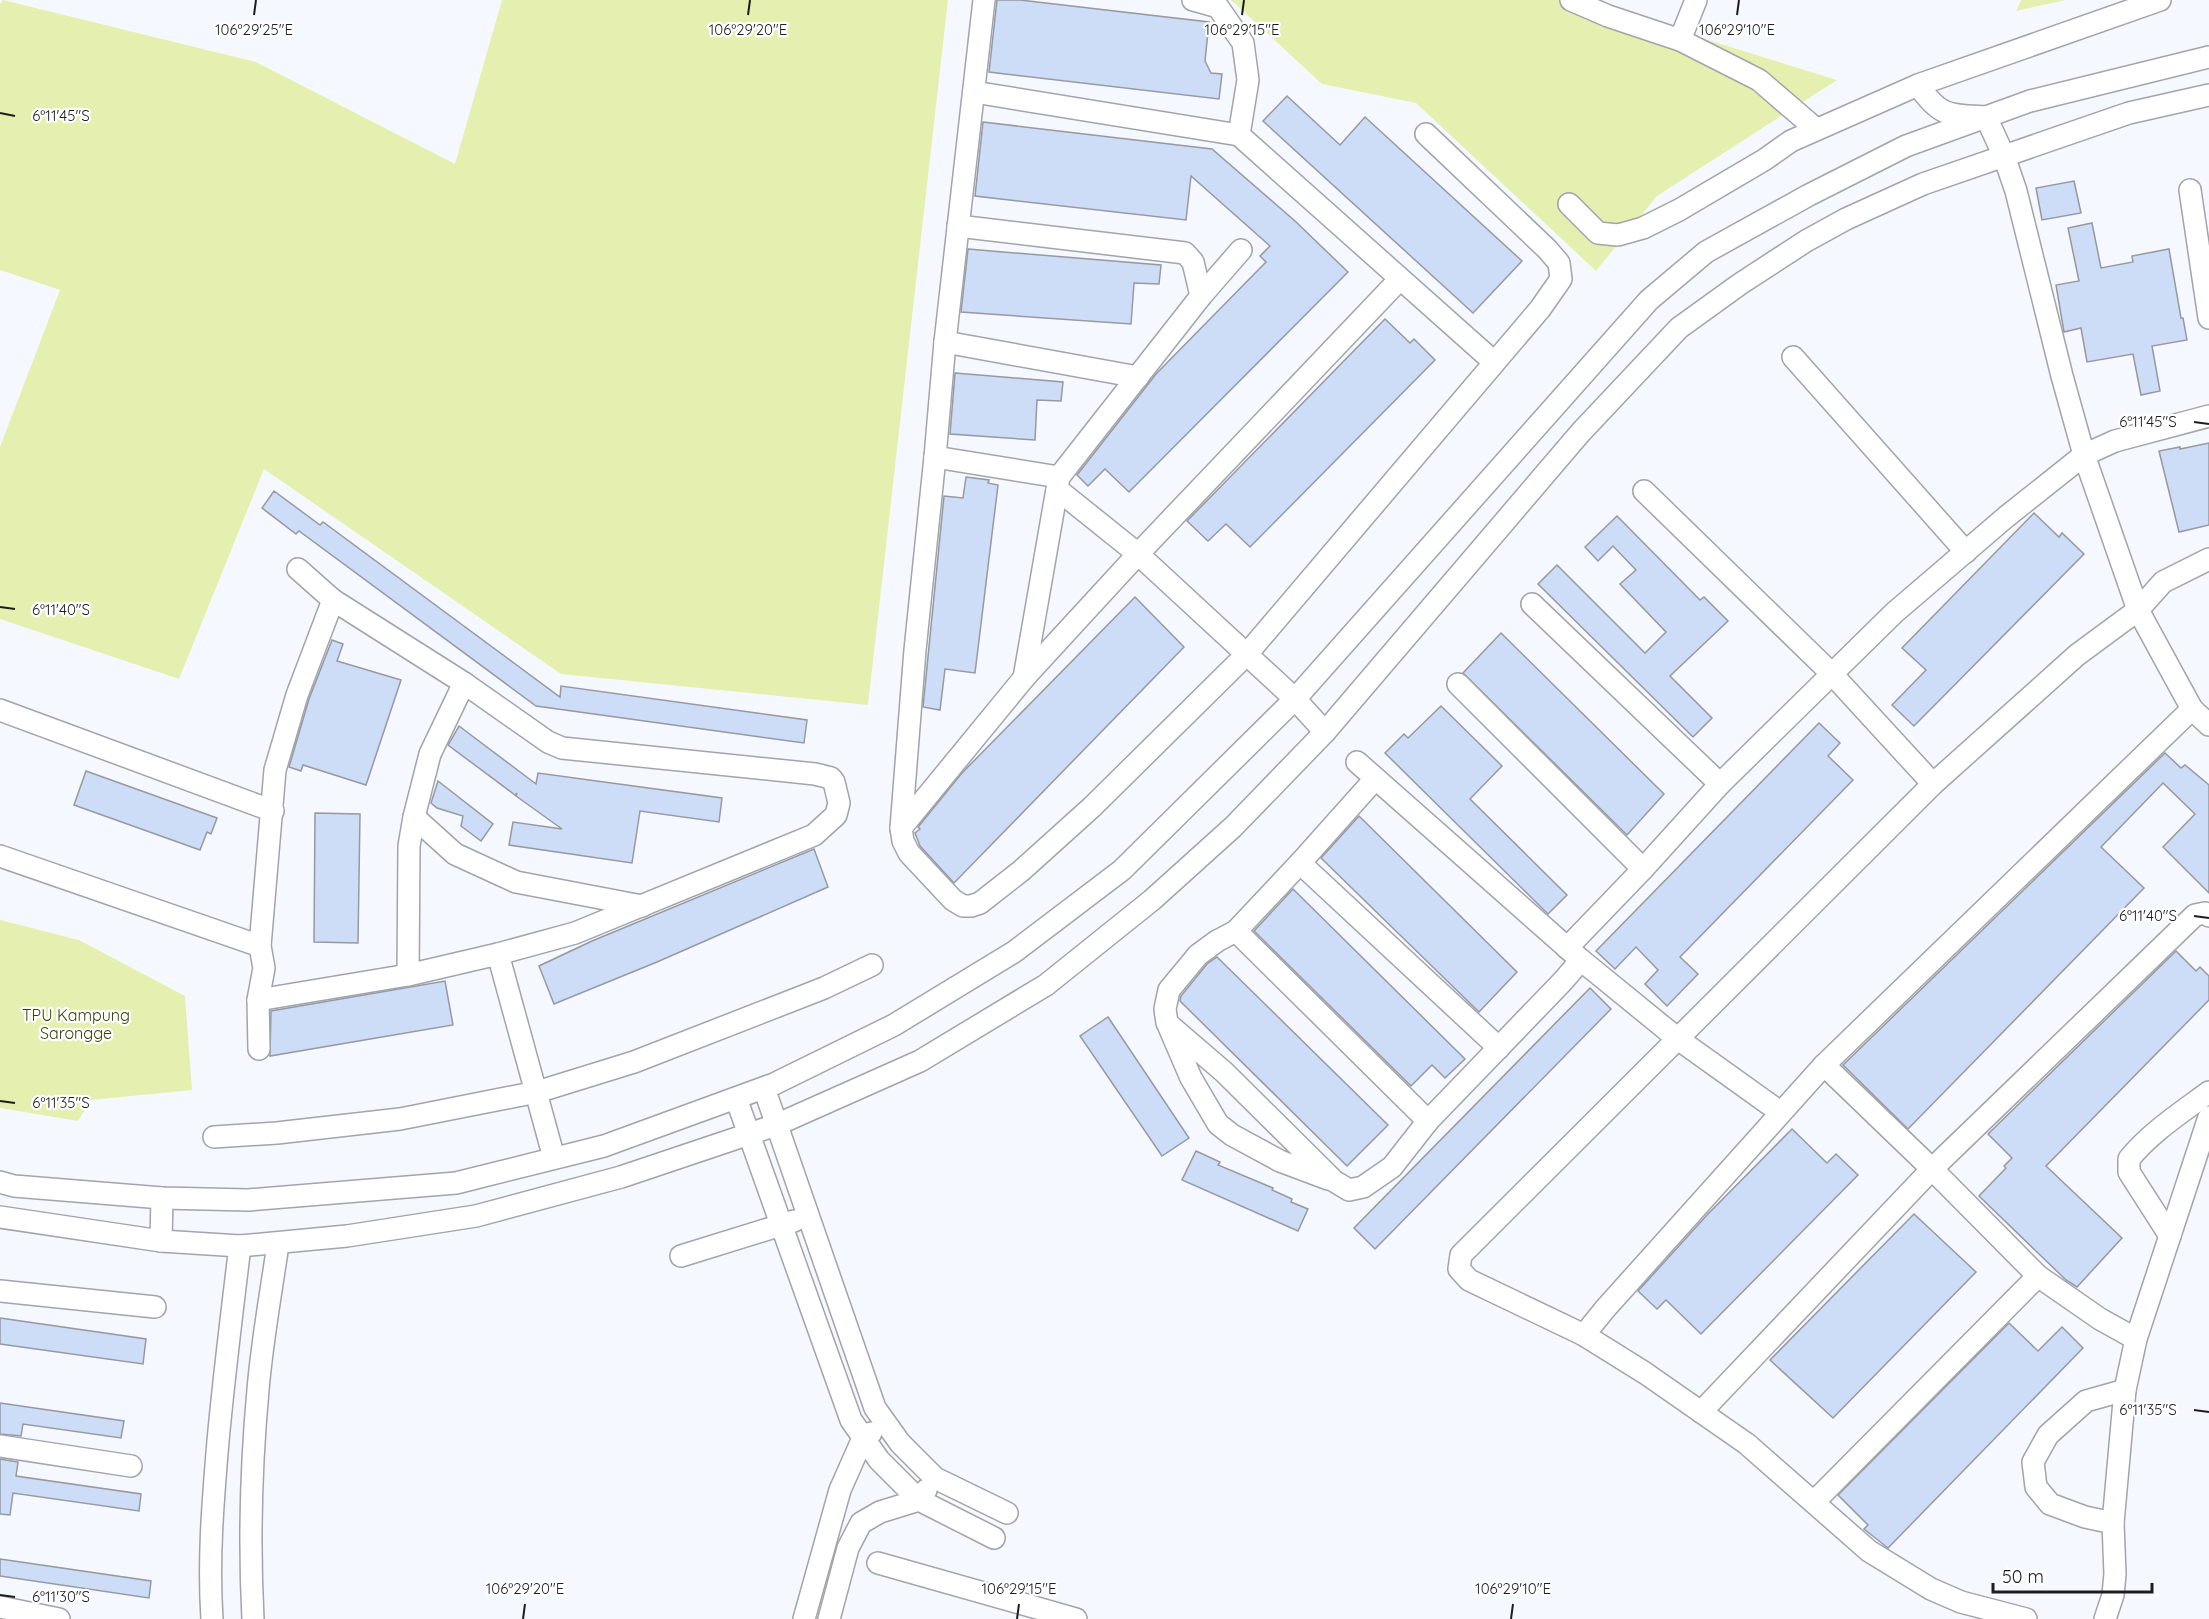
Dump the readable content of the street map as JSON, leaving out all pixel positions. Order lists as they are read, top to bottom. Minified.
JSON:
{"parks":["TPU Kampung Sarongge"],"scale_bar":"50 m","coordinates":["106°29'25\"E","106°29'20\"E","106°29'15\"E","106°29'10\"E","6°11'45\"S","6°11'40\"S","6°11'35\"S","6°11'30\"S"]}
